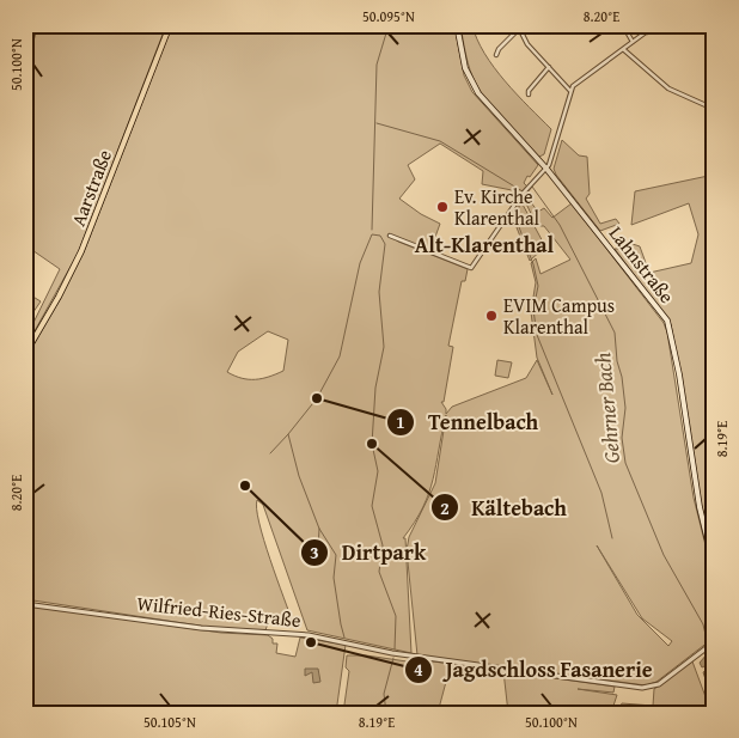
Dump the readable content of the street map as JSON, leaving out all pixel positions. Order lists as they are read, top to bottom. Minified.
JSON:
{"streets":{"main road":["Aarstraße","Lahnstraße"],"street":["Wilfried-Ries-Straße"]},"districts":["Alt-Klarenthal"],"water":["Gehrner Bach"],"places":["Ev. Kirche Klarenthal","EVIM Campus Klarenthal","Tennelbach","Kältebach","Dirtpark","Jagdschloss Fasanerie"],"coordinates":["50.095°N","8.20°E","50.100°N","8.19°E","50.105°N"]}
